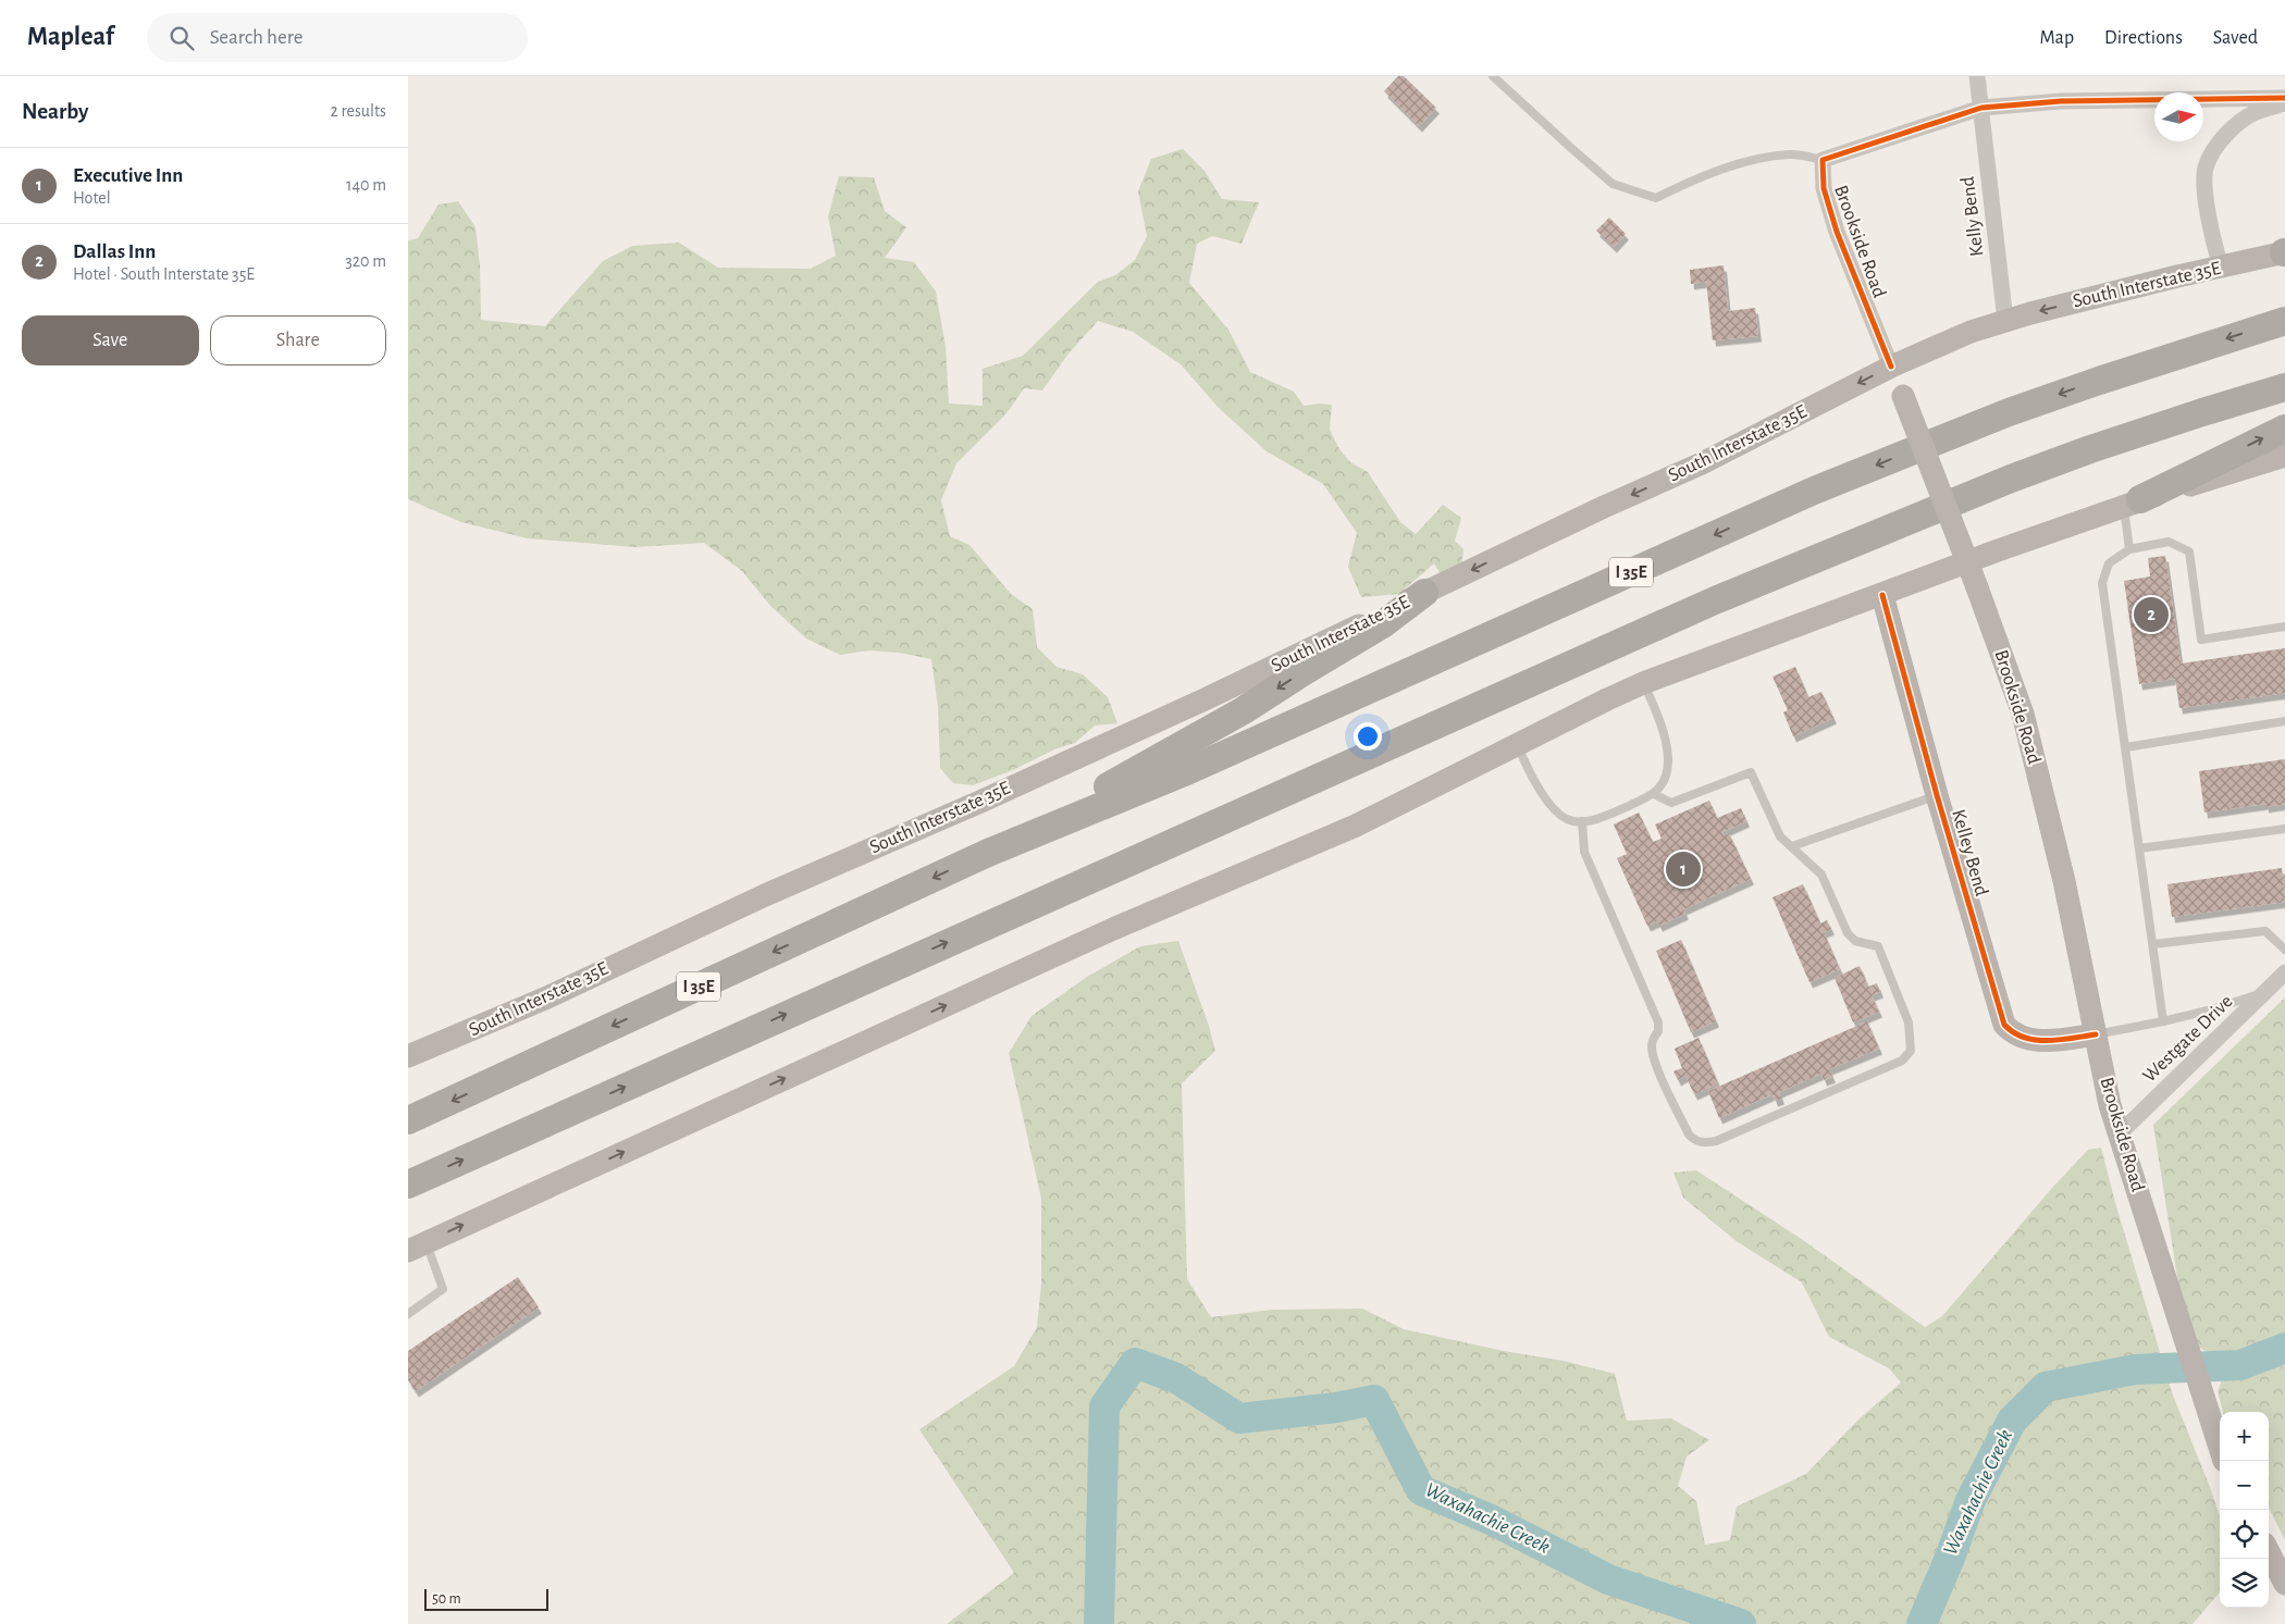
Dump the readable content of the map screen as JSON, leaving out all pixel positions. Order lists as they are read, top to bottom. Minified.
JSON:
{"streets":{"highway":["I 35E"],"main road":["Brookside Road","South Interstate 35E","Kelley Bend"],"street":["Kelly Bend","Westgate Drive"]},"crossings":[["Kelly Bend","South Interstate 35E"],["Brookside Road","South Interstate 35E"],["Brookside Road","Kelley Bend"],["Brookside Road","Westgate Drive"]],"water":["Waxahachie Creek"],"scale_bar":"50 m","north":"right","page":{"header":"Mapleaf","search":"Search here","nav":["Map","Directions","Saved"],"heading":["Nearby","2 results"],"list":[{"mark":"1","name":"Executive Inn","note":"Hotel","value":"140 m"},{"mark":"2","name":"Dallas Inn","note":"Hotel · South Interstate 35E","value":"320 m"}],"buttons":["Save","Share"],"pins":["2","1"],"map_buttons":["+","−"],"scale":"50 m"}}
